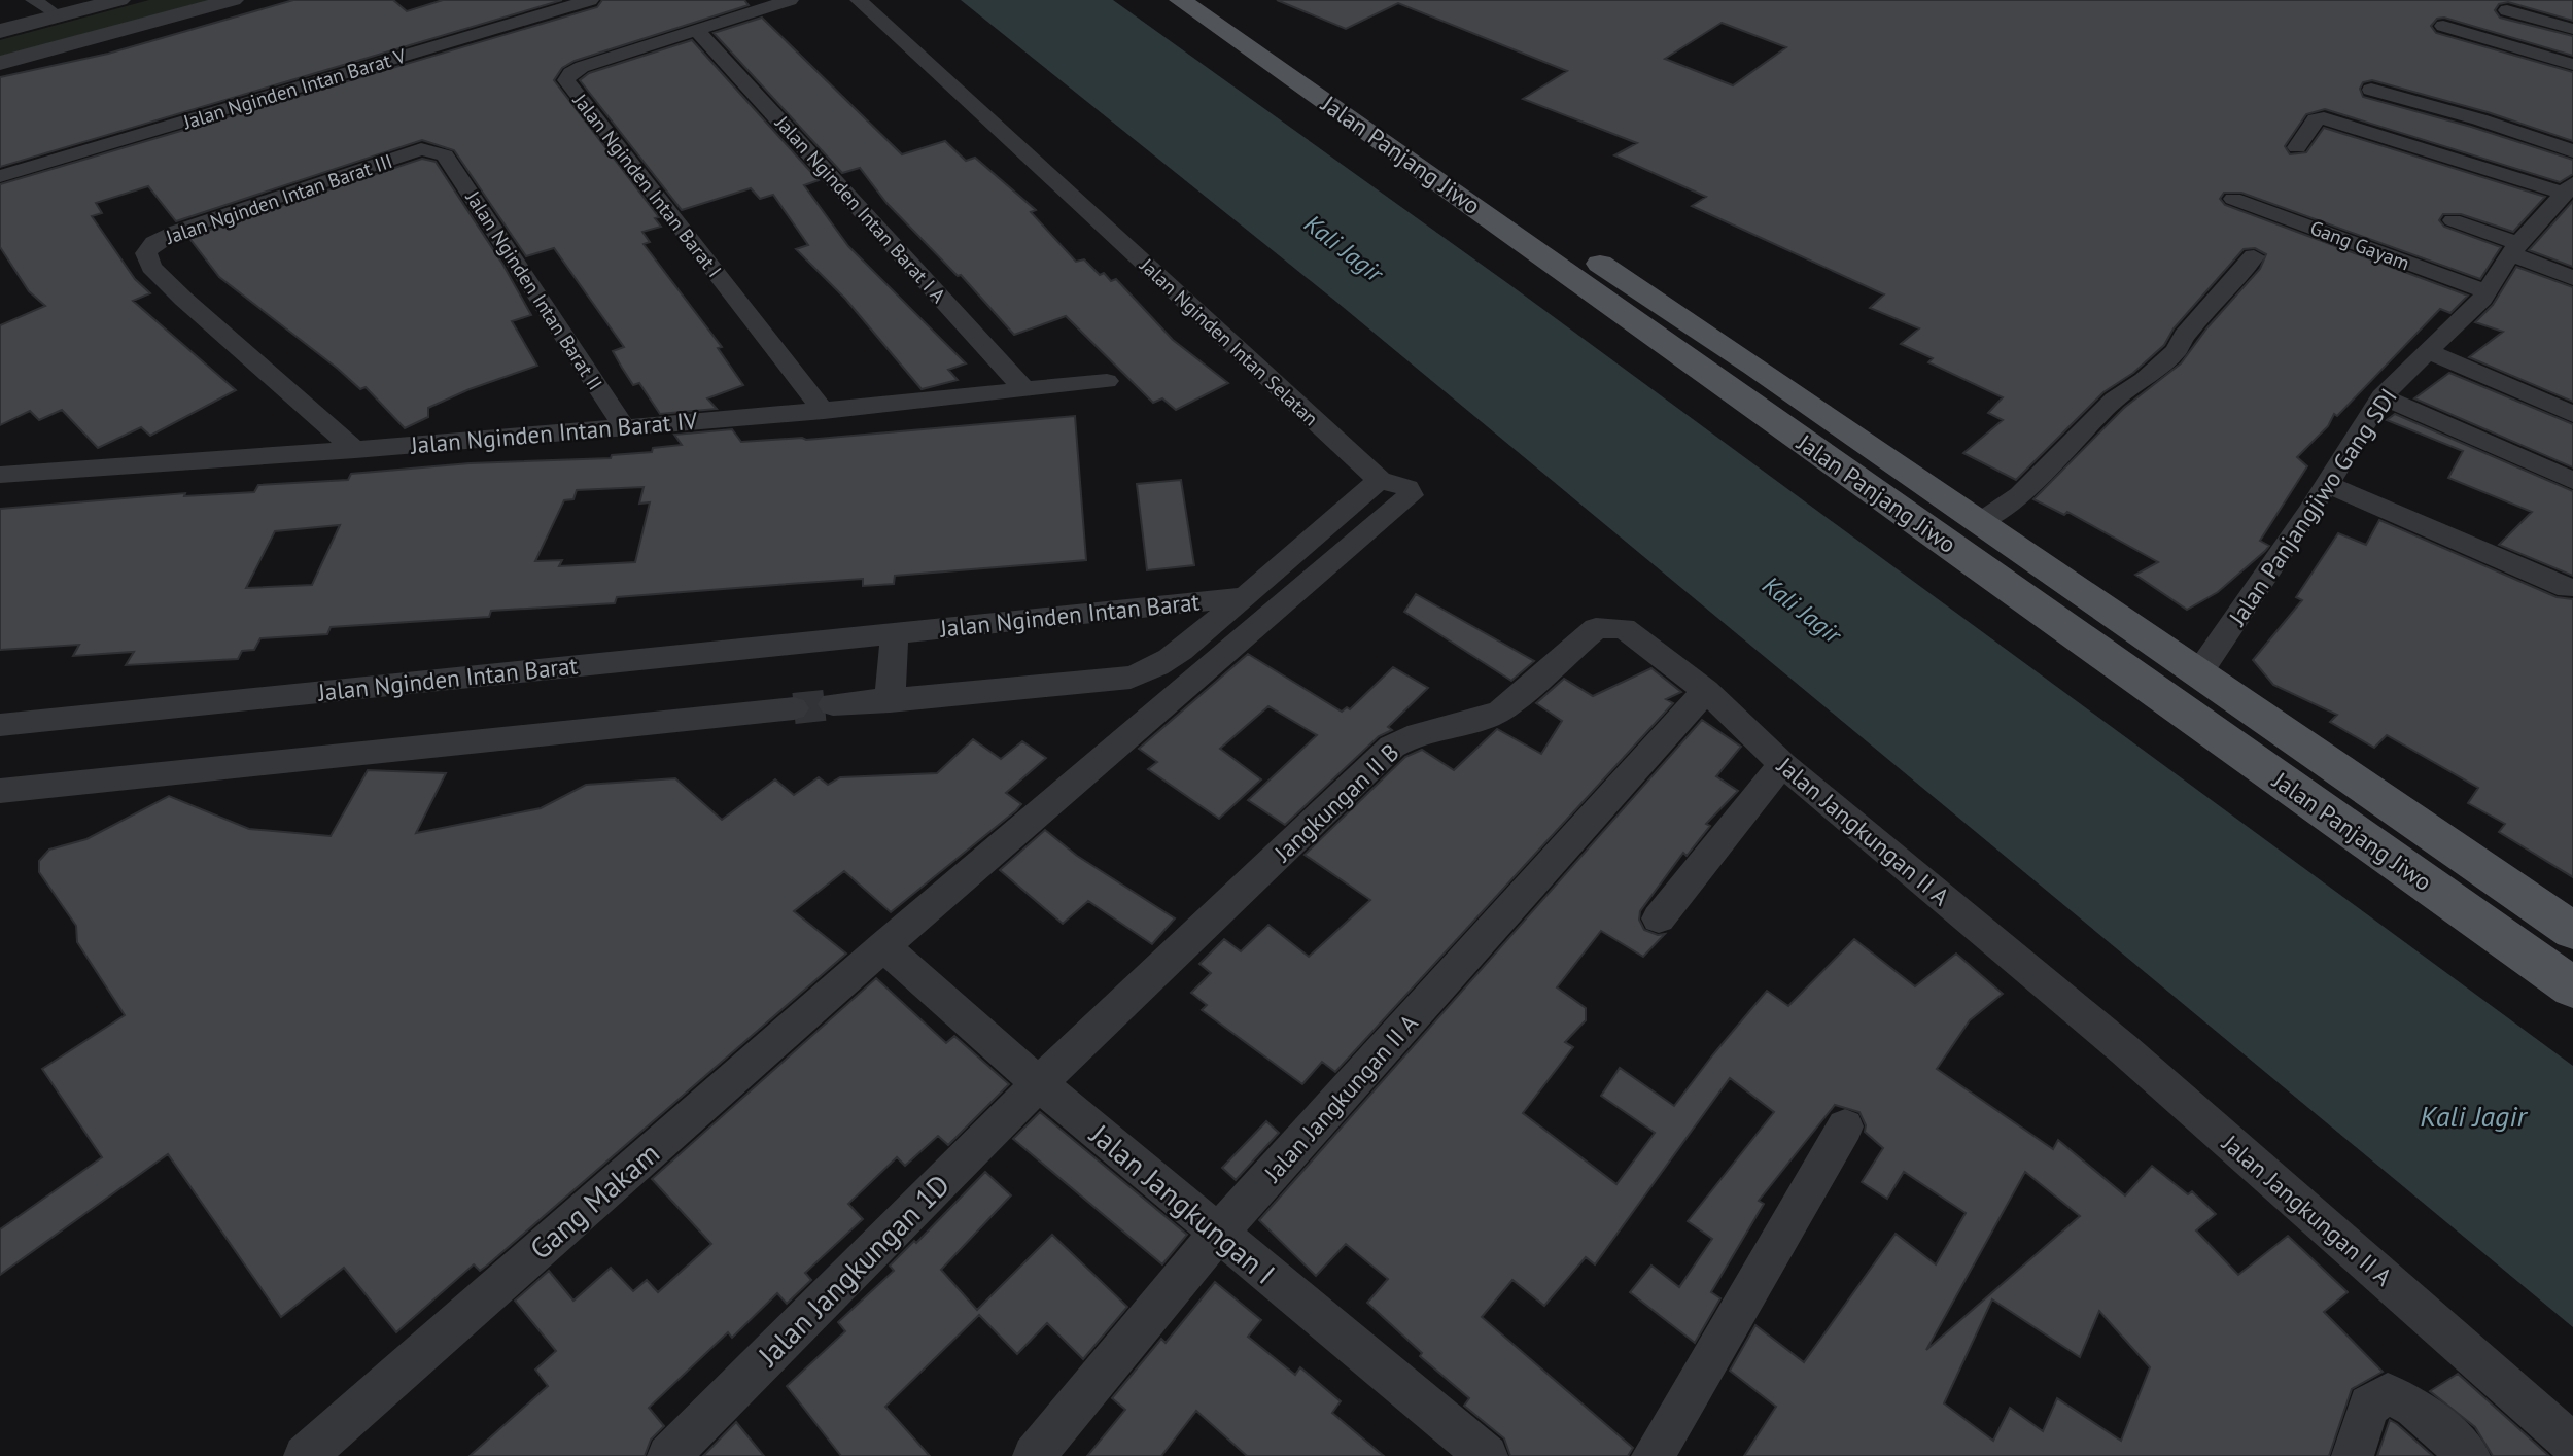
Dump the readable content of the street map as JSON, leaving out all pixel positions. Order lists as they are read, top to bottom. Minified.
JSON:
{"streets":{"main road":["Jalan Panjang Jiwo"],"street":["Jalan Nginden Intan Barat V","Jalan Nginden Intan Barat I","Jalan Nginden Intan Barat III","Jalan Nginden Intan Barat I A","Gang Gayam","Jalan Nginden Intan Barat II","Jalan Nginden Intan Selatan","Jalan Nginden Intan Barat IV","Jalan Panjangjiwo Gang SDI","Jalan Nginden Intan Barat","Jangkungan II B","Jalan Jangkungan II A","Gang Makam","Jalan Jangkungan I","Jalan Jangkungan 1D"]},"crossings":[["Jalan Panjang Jiwo","Jalan Panjangjiwo Gang SDI"],["Jalan Nginden Intan Barat I","Jalan Nginden Intan Barat I A"],["Jalan Nginden Intan Barat I","Jalan Nginden Intan Barat IV"],["Jalan Nginden Intan Barat III","Jalan Nginden Intan Barat II"],["Jalan Nginden Intan Barat III","Jalan Nginden Intan Barat IV"],["Jalan Nginden Intan Barat I A","Jalan Nginden Intan Barat IV"],["Gang Gayam","Jalan Panjangjiwo Gang SDI"],["Jalan Nginden Intan Barat II","Jalan Nginden Intan Barat IV"],["Jangkungan II B","Jalan Jangkungan II A"],["Jangkungan II B","Jalan Jangkungan I"],["Jangkungan II B","Jalan Jangkungan 1D"],["Jalan Jangkungan II A","Jalan Jangkungan I"],["Gang Makam","Jalan Jangkungan I"],["Jalan Jangkungan I","Jalan Jangkungan 1D"]],"water":["Kali Jagir"]}
